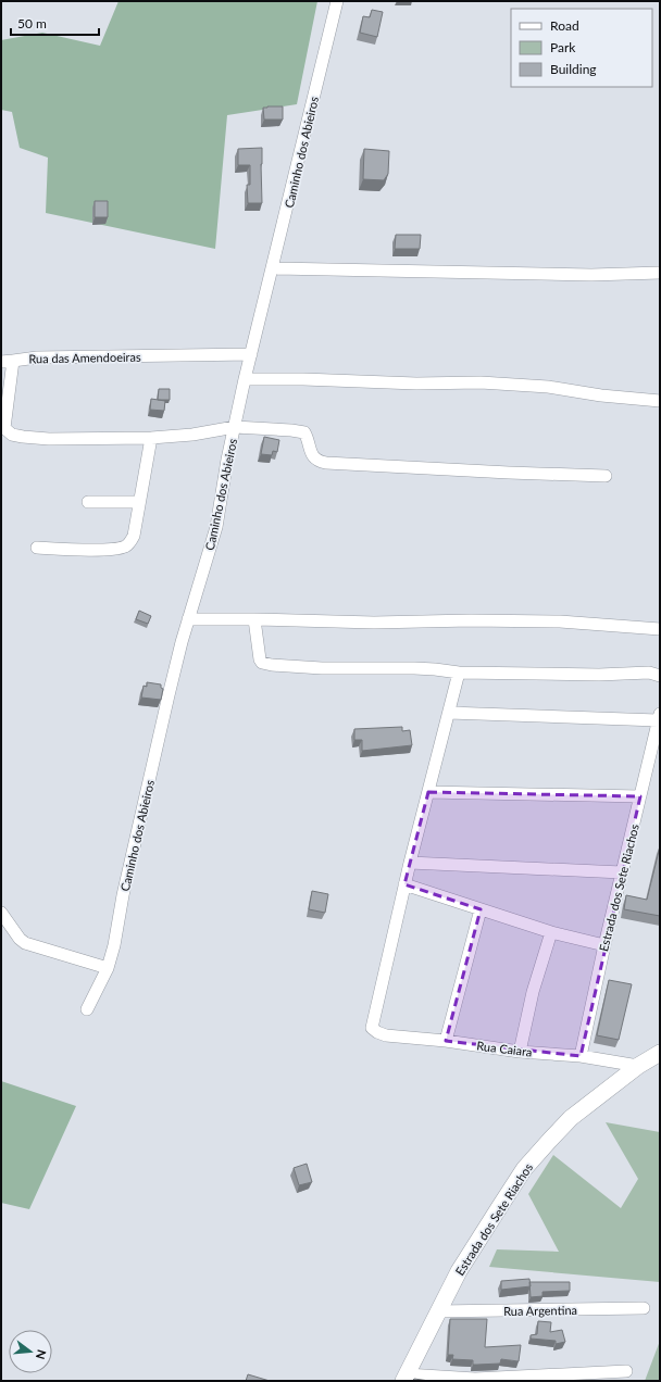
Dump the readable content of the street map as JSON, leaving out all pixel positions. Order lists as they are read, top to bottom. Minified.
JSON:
{"streets":{"street":["Caminho dos Abieiros","Rua das Amendoeiras","Estrada dos Sete Riachos","Rua Caiara","Rua Argentina"]},"crossings":[["Caminho dos Abieiros","Rua das Amendoeiras"],["Estrada dos Sete Riachos","Rua Caiara"],["Estrada dos Sete Riachos","Rua Argentina"]],"legend":["Road","Park","Building"],"scale_bar":"50 m","north":"right"}
